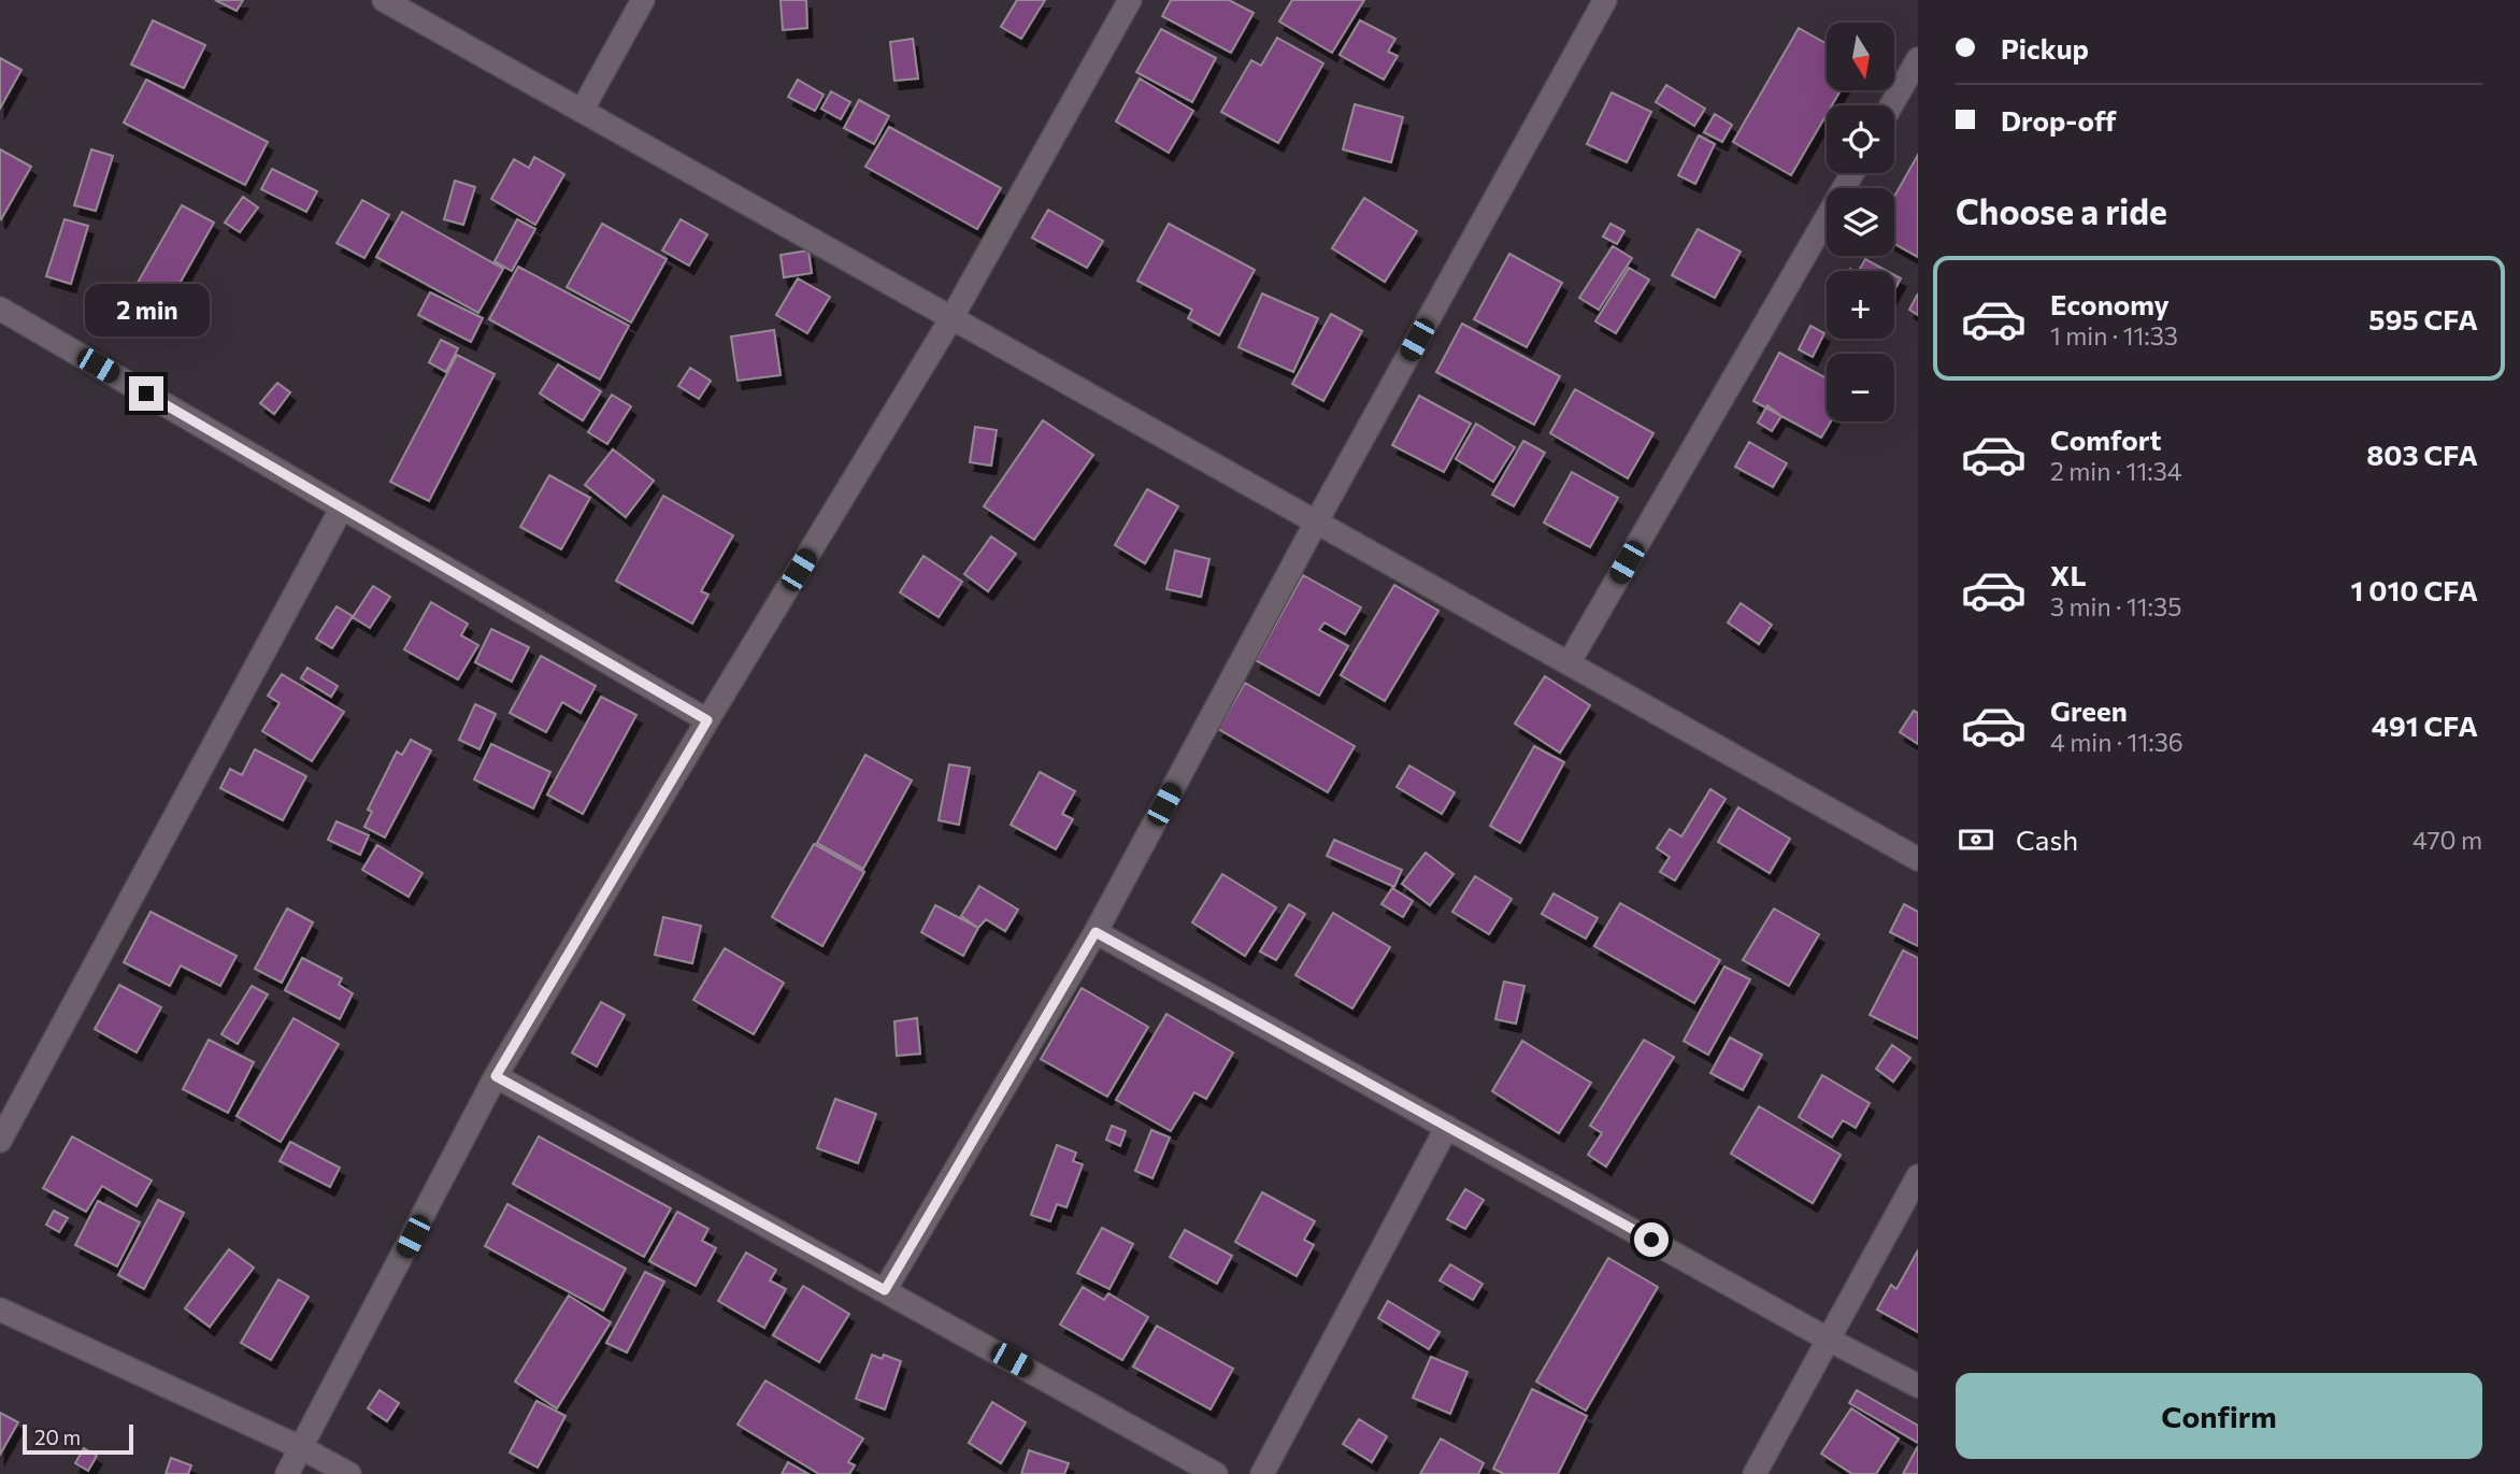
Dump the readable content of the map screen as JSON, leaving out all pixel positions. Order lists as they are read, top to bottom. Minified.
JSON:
{"scale_bar":"20 m","north":"bottom","page":{"banner":["Pickup","Drop-off"],"map_buttons":["+","−"],"heading":"Choose a ride","list":[{"name":"Economy","note":"1 min · 11:33","value":"595 CFA"},{"name":"Comfort","note":"2 min · 11:34","value":"803 CFA"},{"name":"XL","note":"3 min · 11:35","value":"1 010 CFA"},{"name":"Green","note":"4 min · 11:36","value":"491 CFA"}],"bubble":"2 min","pay":["Cash","470 m"],"buttons":"Confirm","scale":"20 m"}}
